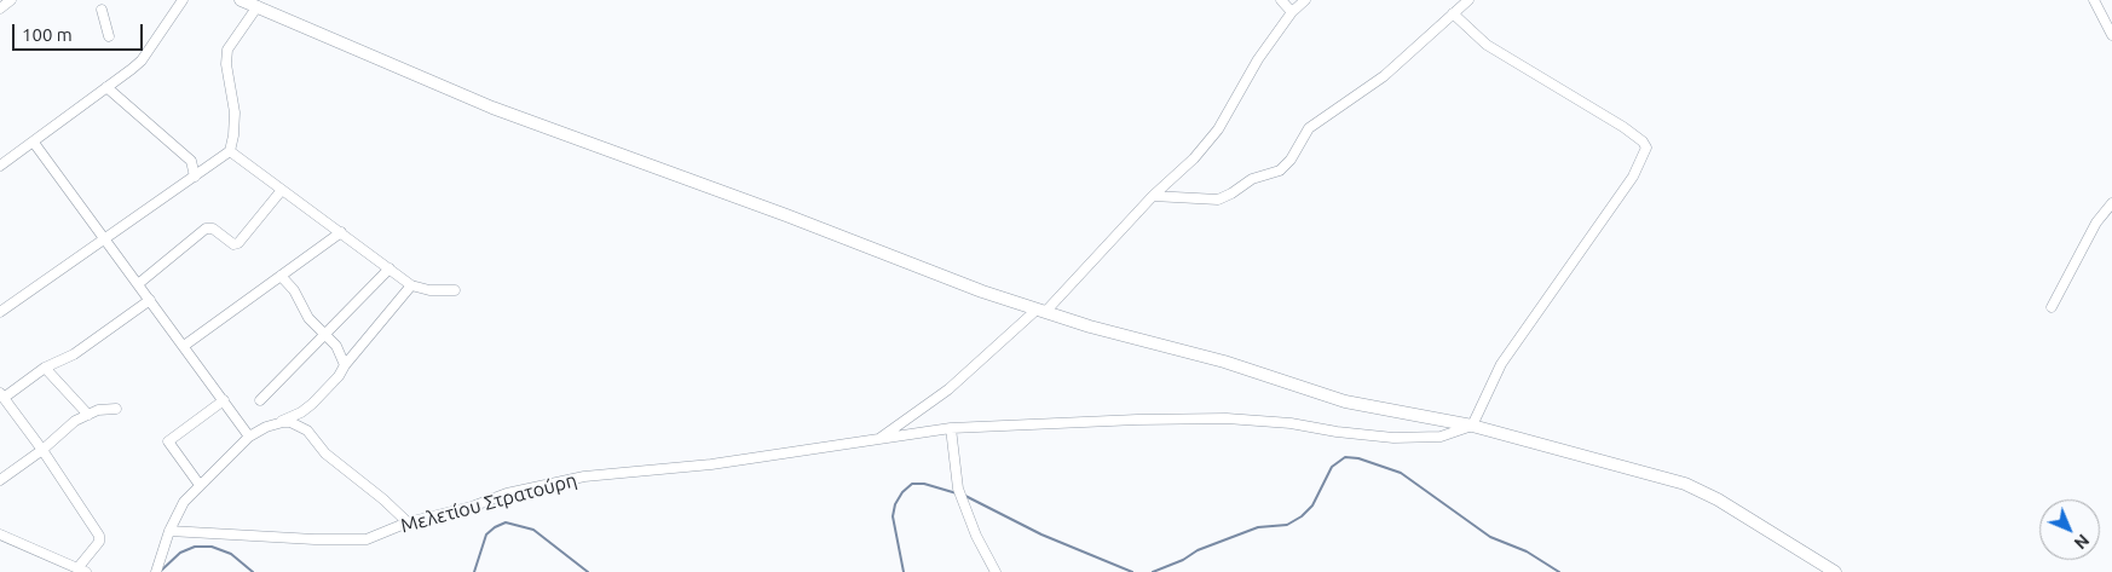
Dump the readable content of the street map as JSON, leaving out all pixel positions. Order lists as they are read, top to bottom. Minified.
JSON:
{"streets":{"street":["Μελετίου Στρατούρη"]},"scale_bar":"100 m","north":"bottom right"}
